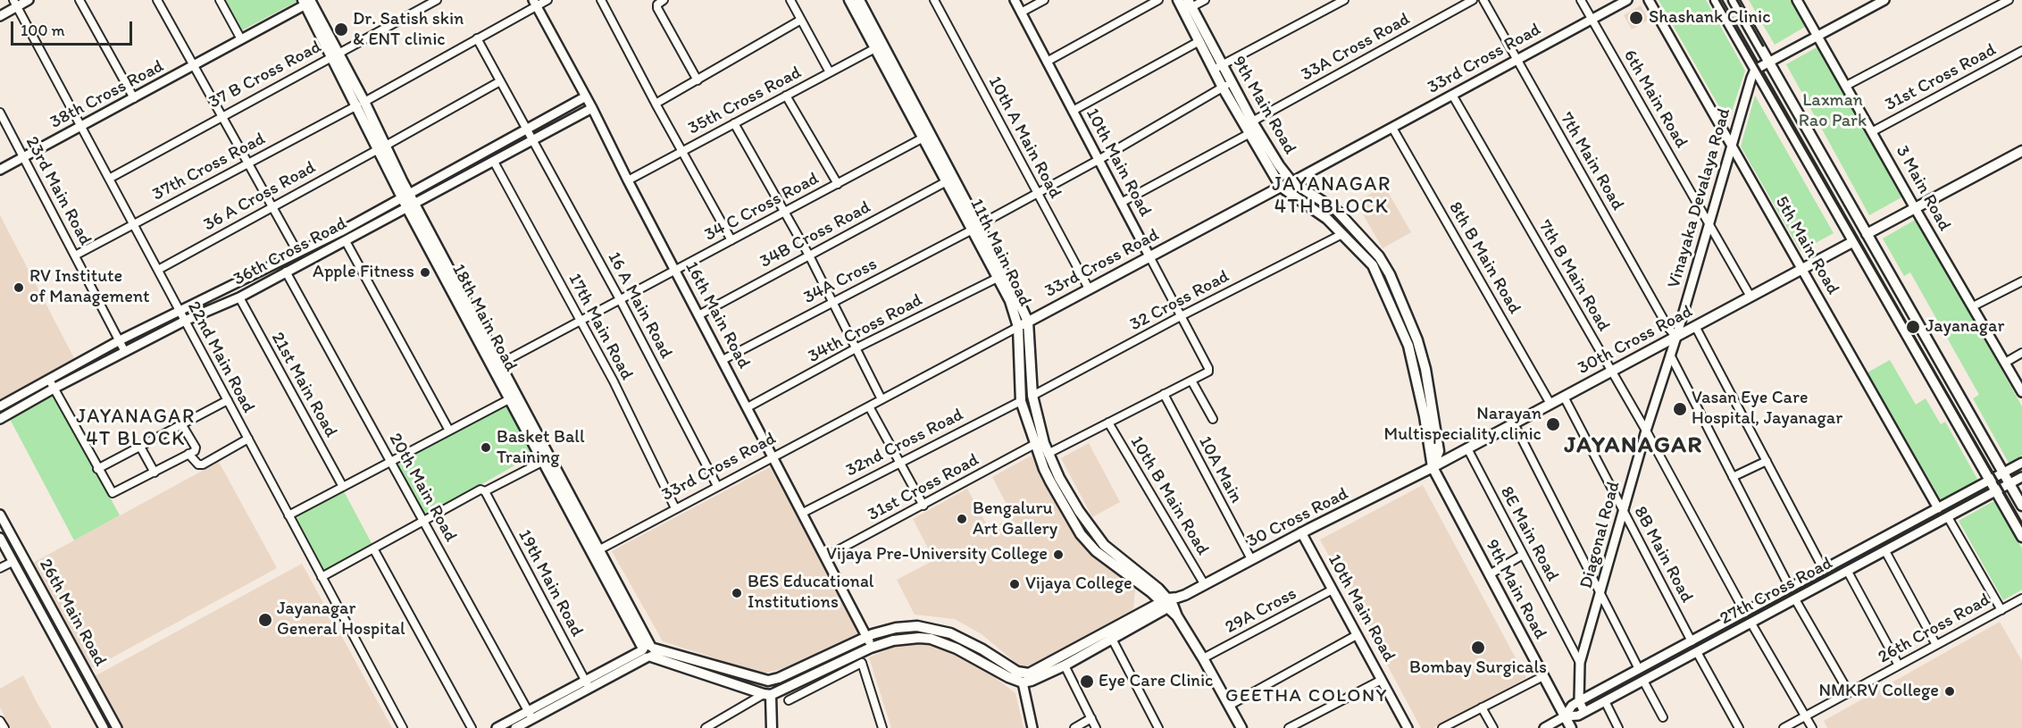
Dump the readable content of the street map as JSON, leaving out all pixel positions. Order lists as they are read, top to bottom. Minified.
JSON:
{"streets":{"main road":["33rd Cross Road","9th Main Road","11th Main Road","18th Main Road","30th Cross Road","30 Cross Road"],"street":["33A Cross Road","37 B Cross Road","31st Cross Road","38th Cross Road","6th Main Road","35th Cross Road","10th A Main Road","7th Main Road","10th Main Road","37th Cross Road","3 Main Road","23rd Main Road","36 A Cross Road","Vinayaka Devalaya Road","34 C Cross Road","34B Cross Road","5th Main Road","36th Cross Road","8th B Main Road","7th B Main Road","34A Cross","32 Cross Road","16 A Main Road","16th Main Road","17th Main Road","34th Cross Road","22nd Main Road","21st Main Road","32nd Cross Road","10A Main","20th Main Road","10th B Main Road","8E Main Road","Diagonal Road","8B Main Road","19th Main Road","27th Cross Road","29A Cross","26th Main Road","26th Cross Road"]},"crossings":[["33A Cross Road","9th Main Road"],["33rd Cross Road","6th Main Road"],["33rd Cross Road","9th Main Road"],["33rd Cross Road","10th A Main Road"],["33rd Cross Road","7th Main Road"],["33rd Cross Road","10th Main Road"],["33rd Cross Road","11th Main Road"],["33rd Cross Road","8th B Main Road"],["33rd Cross Road","7th B Main Road"],["33rd Cross Road","16 A Main Road"],["33rd Cross Road","16th Main Road"],["33rd Cross Road","18th Main Road"],["33rd Cross Road","17th Main Road"],["37 B Cross Road","18th Main Road"],["37 B Cross Road","22nd Main Road"],["31st Cross Road","3 Main Road"],["31st Cross Road","11th Main Road"],["31st Cross Road","16th Main Road"],["38th Cross Road","23rd Main Road"],["38th Cross Road","18th Main Road"],["38th Cross Road","22nd Main Road"],["6th Main Road","Vinayaka Devalaya Road"],["6th Main Road","30th Cross Road"],["35th Cross Road","11th Main Road"],["35th Cross Road","16th Main Road"],["9th Main Road","32 Cross Road"],["9th Main Road","30th Cross Road"],["9th Main Road","30 Cross Road"],["9th Main Road","27th Cross Road"],["7th Main Road","Vinayaka Devalaya Road"],["7th Main Road","30th Cross Road"],["7th Main Road","Diagonal Road"],["10th Main Road","32 Cross Road"],["10th Main Road","30 Cross Road"],["10th Main Road","29A Cross"],["37th Cross Road","23rd Main Road"],["37th Cross Road","16th Main Road"],["37th Cross Road","18th Main Road"],["37th Cross Road","22nd Main Road"],["23rd Main Road","36th Cross Road"],["36 A Cross Road","18th Main Road"],["36 A Cross Road","22nd Main Road"],["Vinayaka Devalaya Road","5th Main Road"],["Vinayaka Devalaya Road","30th Cross Road"],["Vinayaka Devalaya Road","Diagonal Road"],["34 C Cross Road","11th Main Road"],["34 C Cross Road","16 A Main Road"],["34 C Cross Road","16th Main Road"],["34 C Cross Road","18th Main Road"],["34 C Cross Road","17th Main Road"],["34B Cross Road","11th Main Road"],["34B Cross Road","16th Main Road"],["5th Main Road","30th Cross Road"],["5th Main Road","27th Cross Road"],["36th Cross Road","16 A Main Road"],["36th Cross Road","16th Main Road"],["36th Cross Road","18th Main Road"],["36th Cross Road","17th Main Road"],["36th Cross Road","22nd Main Road"],["36th Cross Road","21st Main Road"],["36th Cross Road","20th Main Road"],["11th Main Road","34A Cross"],["11th Main Road","32 Cross Road"],["11th Main Road","34th Cross Road"],["11th Main Road","32nd Cross Road"],["11th Main Road","30 Cross Road"],["8th B Main Road","30th Cross Road"],["7th B Main Road","30th Cross Road"],["7th B Main Road","Diagonal Road"],["7th B Main Road","27th Cross Road"],["34A Cross","16th Main Road"],["16th Main Road","34th Cross Road"],["16th Main Road","32nd Cross Road"],["30th Cross Road","30 Cross Road"],["30th Cross Road","8E Main Road"],["30th Cross Road","Diagonal Road"],["30th Cross Road","8B Main Road"],["10A Main","30 Cross Road"],["10th B Main Road","30 Cross Road"],["8E Main Road","Diagonal Road"],["Diagonal Road","8B Main Road"],["Diagonal Road","27th Cross Road"],["8B Main Road","27th Cross Road"]],"districts":["JAYANAGAR 4TH BLOCK","JAYANAGAR 4T BLOCK","JAYANAGAR","GEETHA COLONY"],"parks":["Laxman Rao Park"],"places":["Shashank Clinic","Dr. Satish skin & ENT clinic","Apple Fitness","RV Institute of Management","Jayanagar","Vasan Eye Care Hospital, Jayanagar","Narayan Multispeciality clinic","Basket Ball Training","Bengaluru Art Gallery","Vijaya Pre-University College","Vijaya College","BES Educational Institutions","Jayanagar General Hospital","Bombay Surgicals","Eye Care Clinic","NMKRV College"],"scale_bar":"100 m"}
